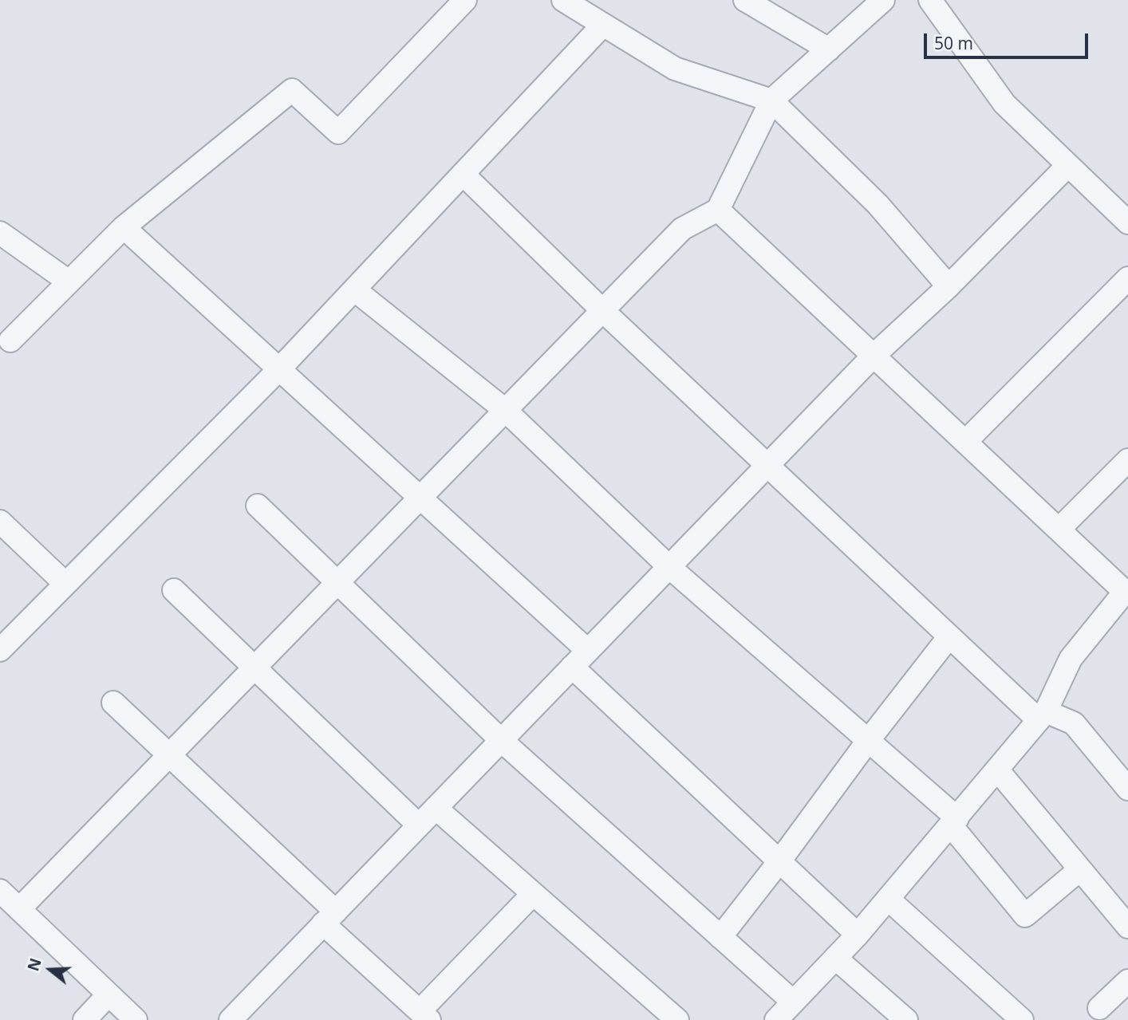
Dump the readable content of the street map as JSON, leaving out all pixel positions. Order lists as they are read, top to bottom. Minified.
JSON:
{"scale_bar":"50 m","north":"left"}
